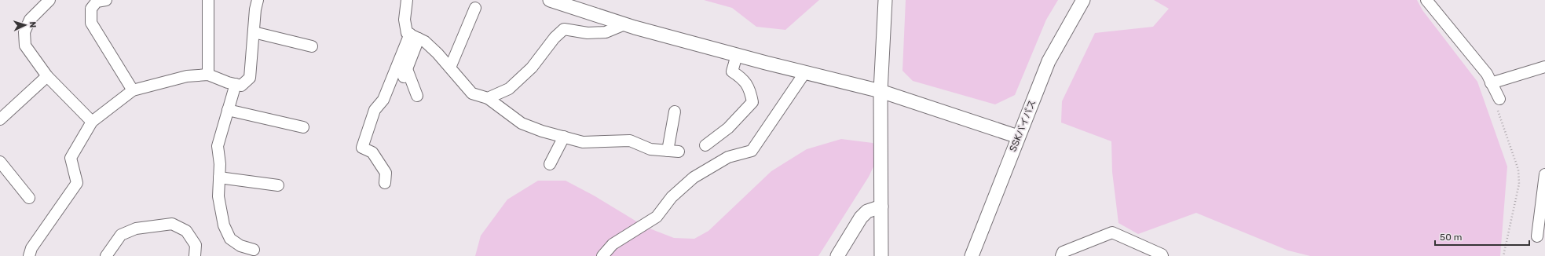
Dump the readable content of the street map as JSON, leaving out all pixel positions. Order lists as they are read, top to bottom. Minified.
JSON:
{"streets":{"street":["SSKバイパス"]},"scale_bar":"50 m","north":"right"}
